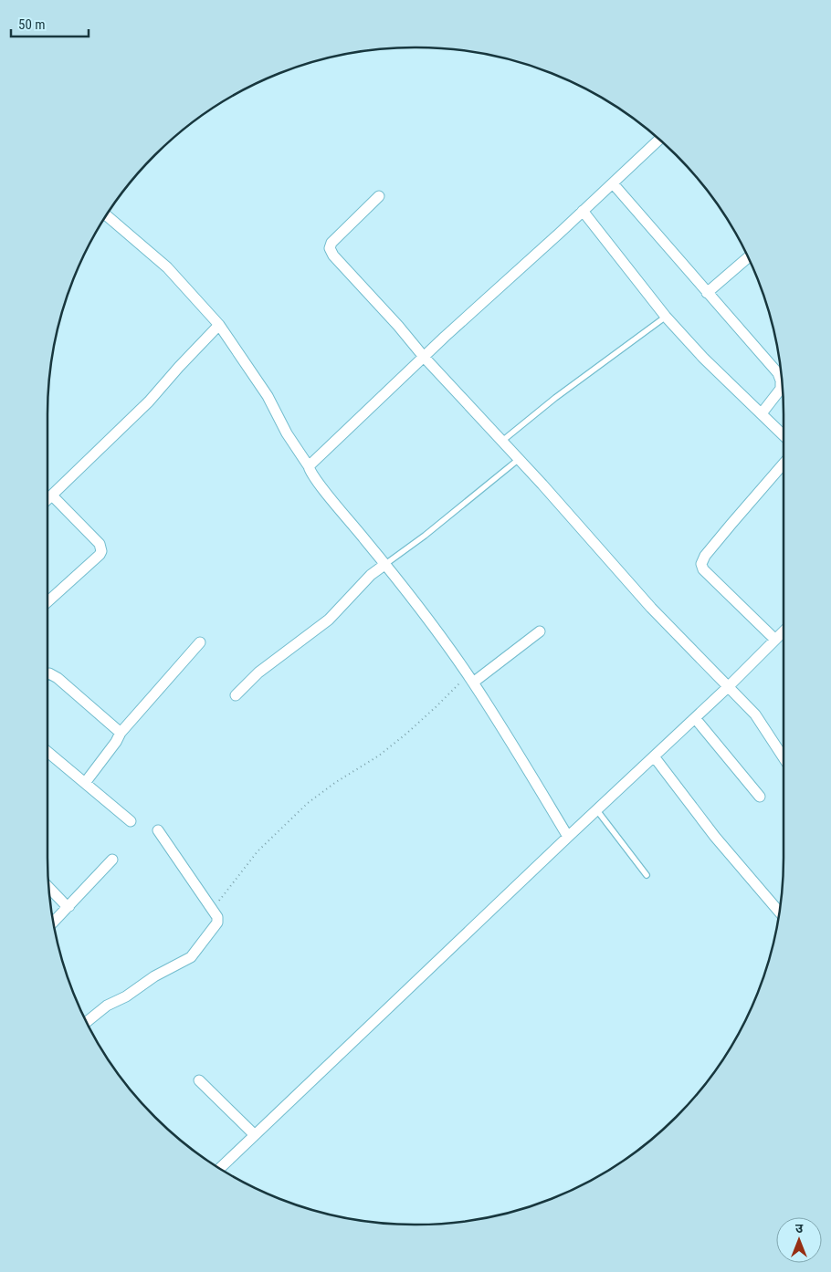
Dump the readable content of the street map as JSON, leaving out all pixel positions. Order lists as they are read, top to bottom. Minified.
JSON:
{"scale_bar":"50 m","north":"top"}
